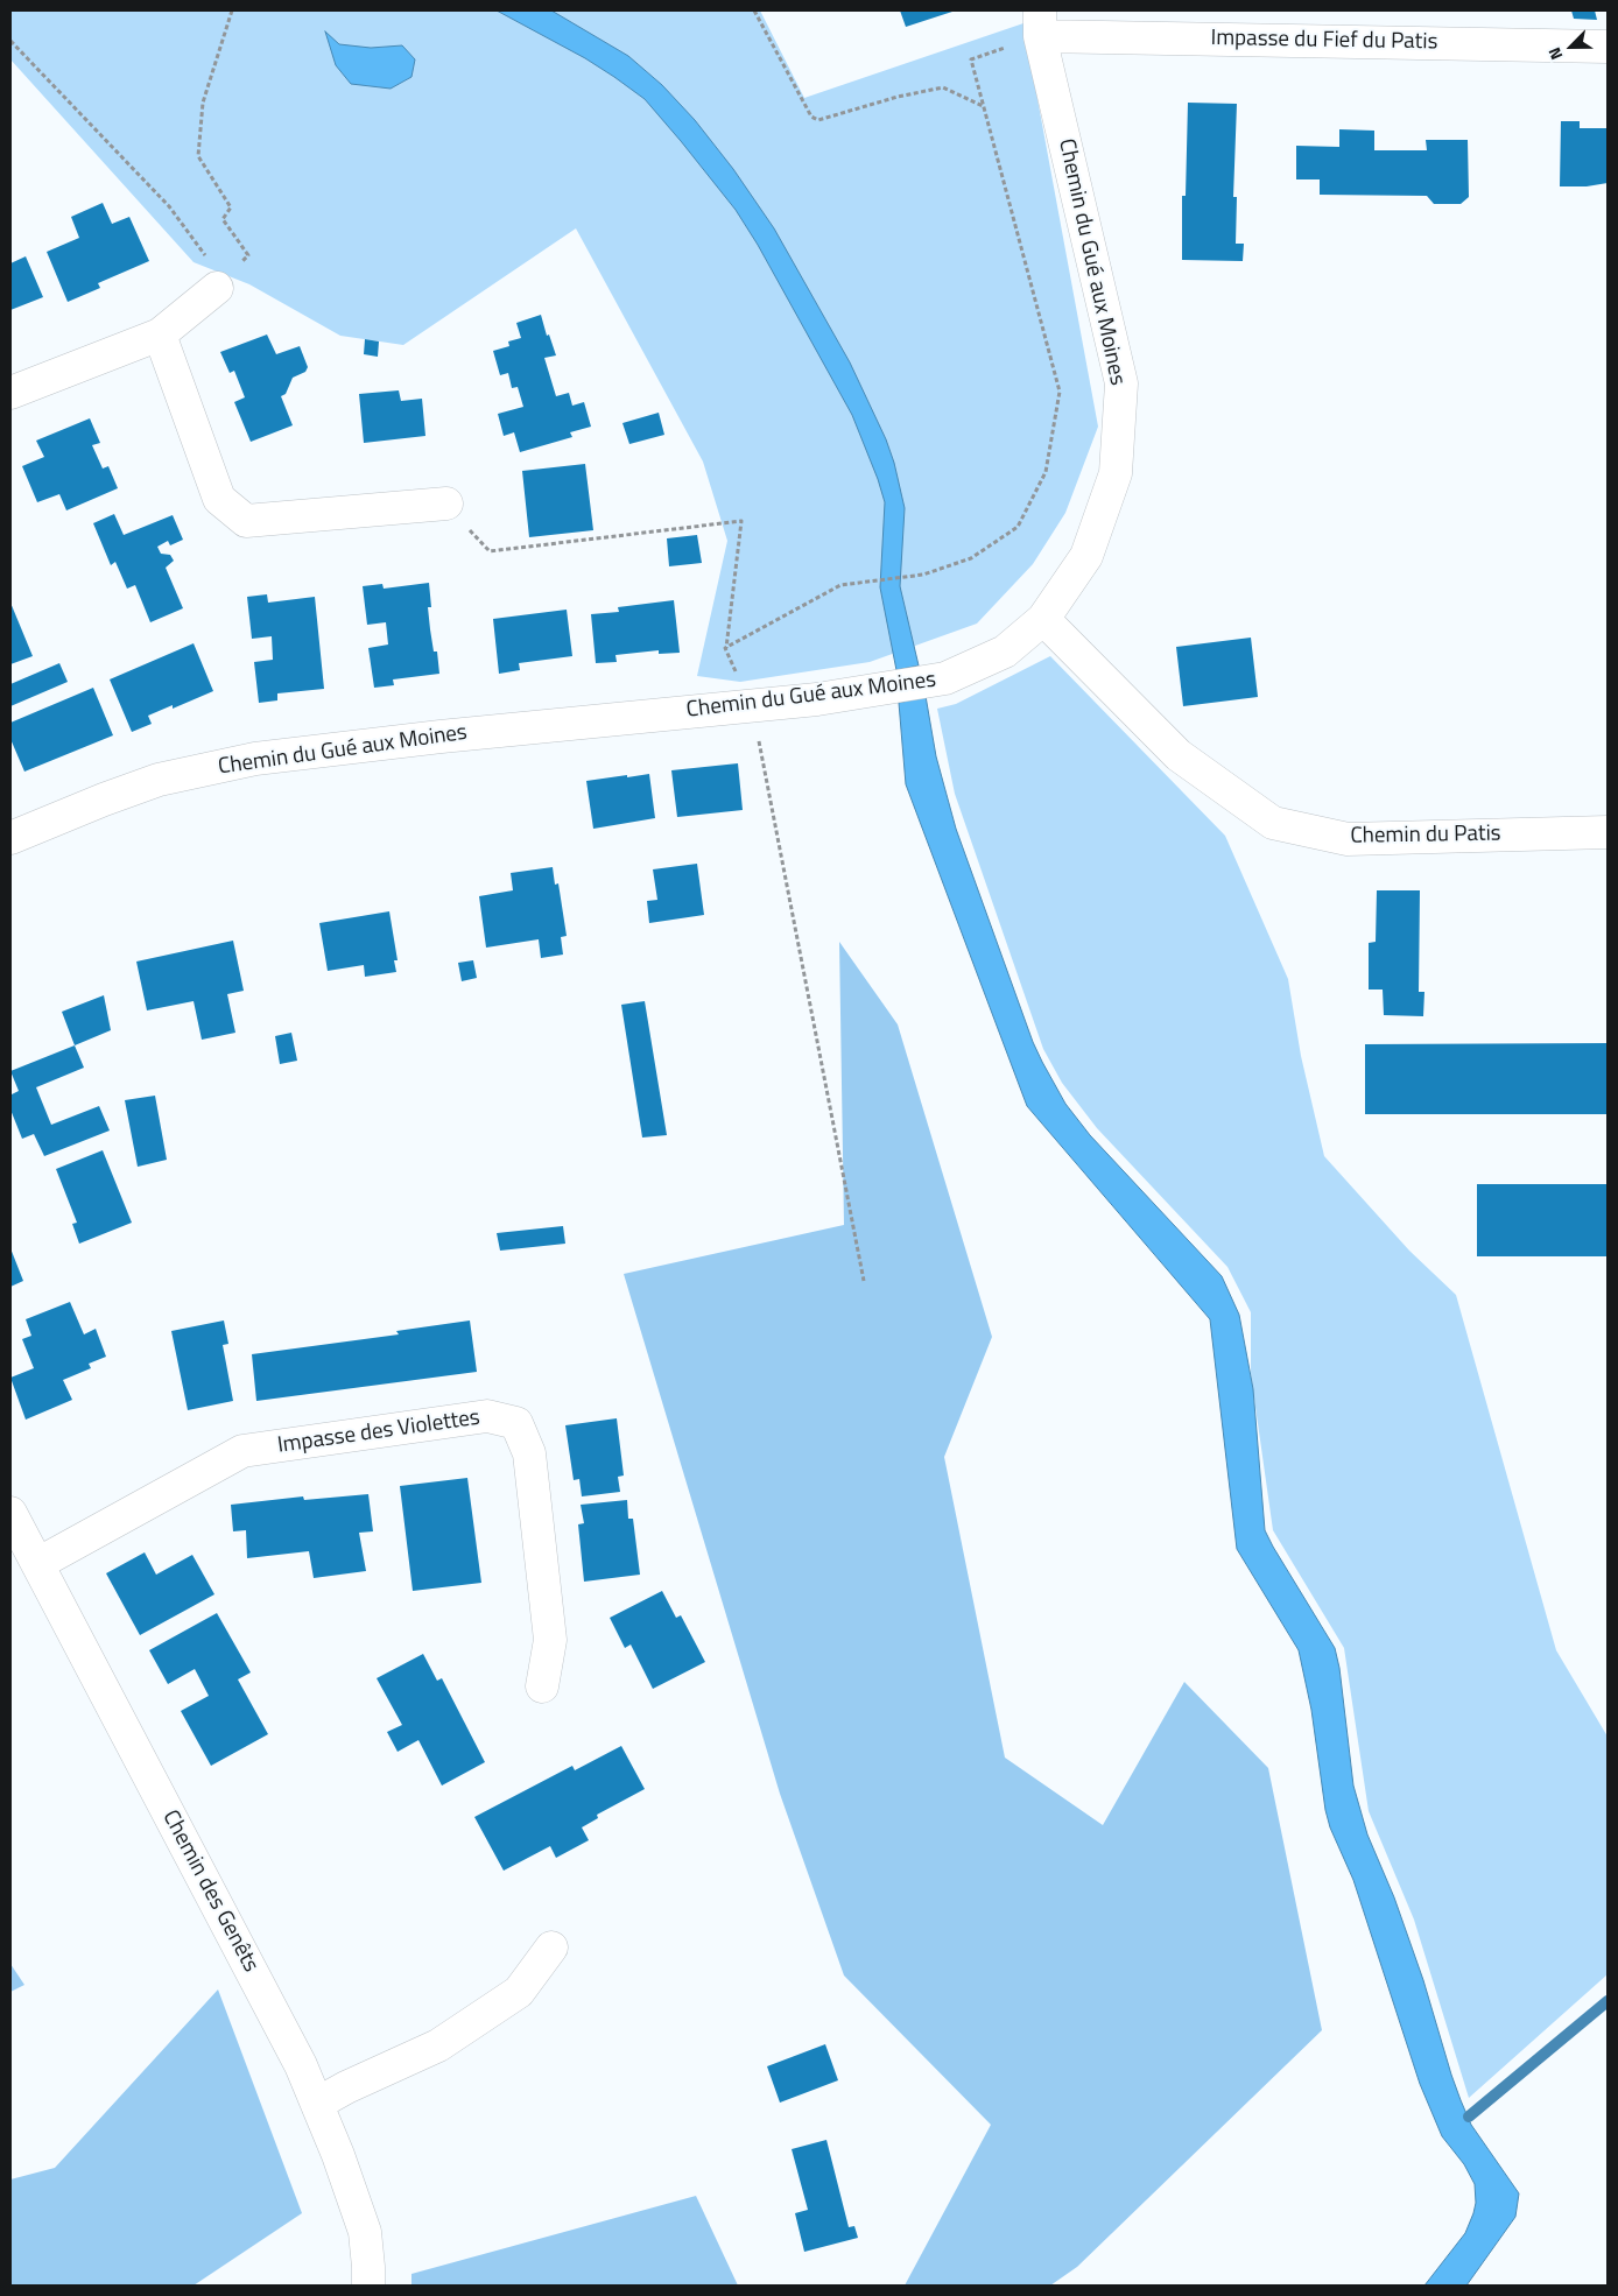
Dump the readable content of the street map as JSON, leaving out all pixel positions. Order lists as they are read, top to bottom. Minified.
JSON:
{"streets":{"street":["Impasse du Fief du Patis","Chemin du Gué aux Moines","Chemin du Patis","Impasse des Violettes","Chemin des Genêts"]},"crossings":[["Impasse du Fief du Patis","Chemin du Gué aux Moines"],["Chemin du Gué aux Moines","Chemin du Patis"],["Impasse des Violettes","Chemin des Genêts"]],"north":"bottom left"}
